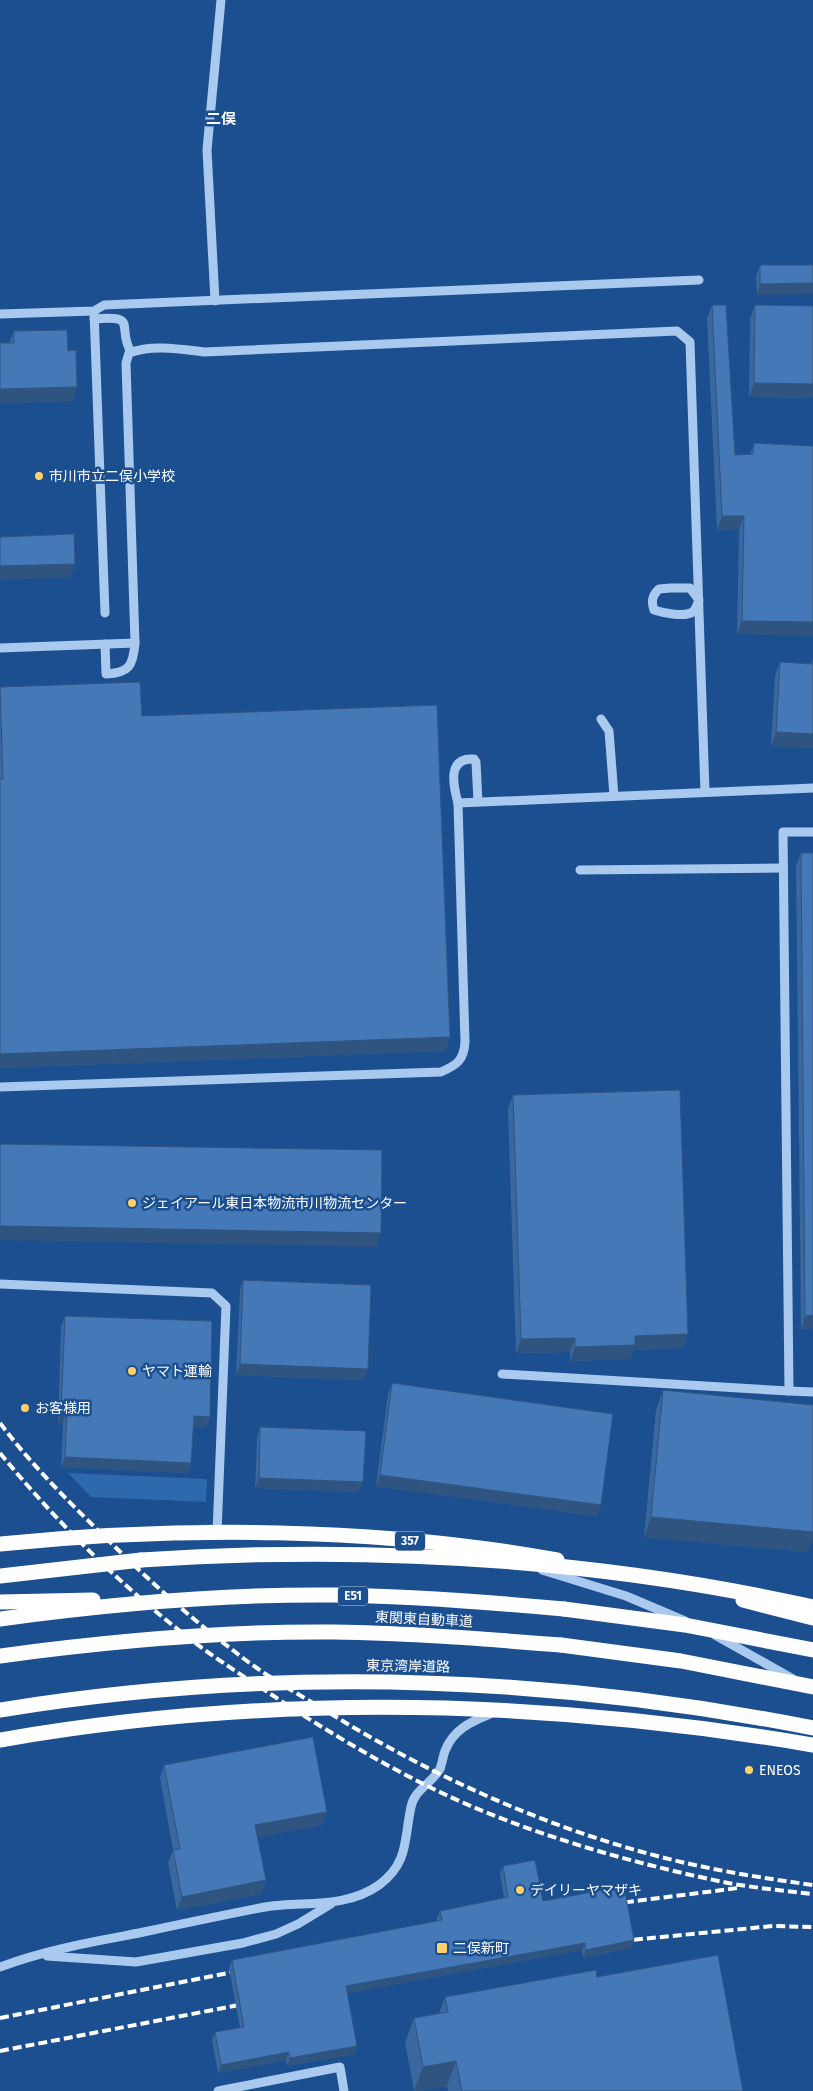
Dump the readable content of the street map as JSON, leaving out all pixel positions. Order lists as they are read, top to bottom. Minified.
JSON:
{"streets":{"highway":["357","E51","東関東自動車道","東京湾岸道路"]},"districts":["二俣"],"places":{"other":["市川市立二俣小学校","ジェイアール東日本物流市川物流センター","ヤマト運輸","お客様用","ENEOS","デイリーヤマザキ"],"transit":["二俣新町"]}}
